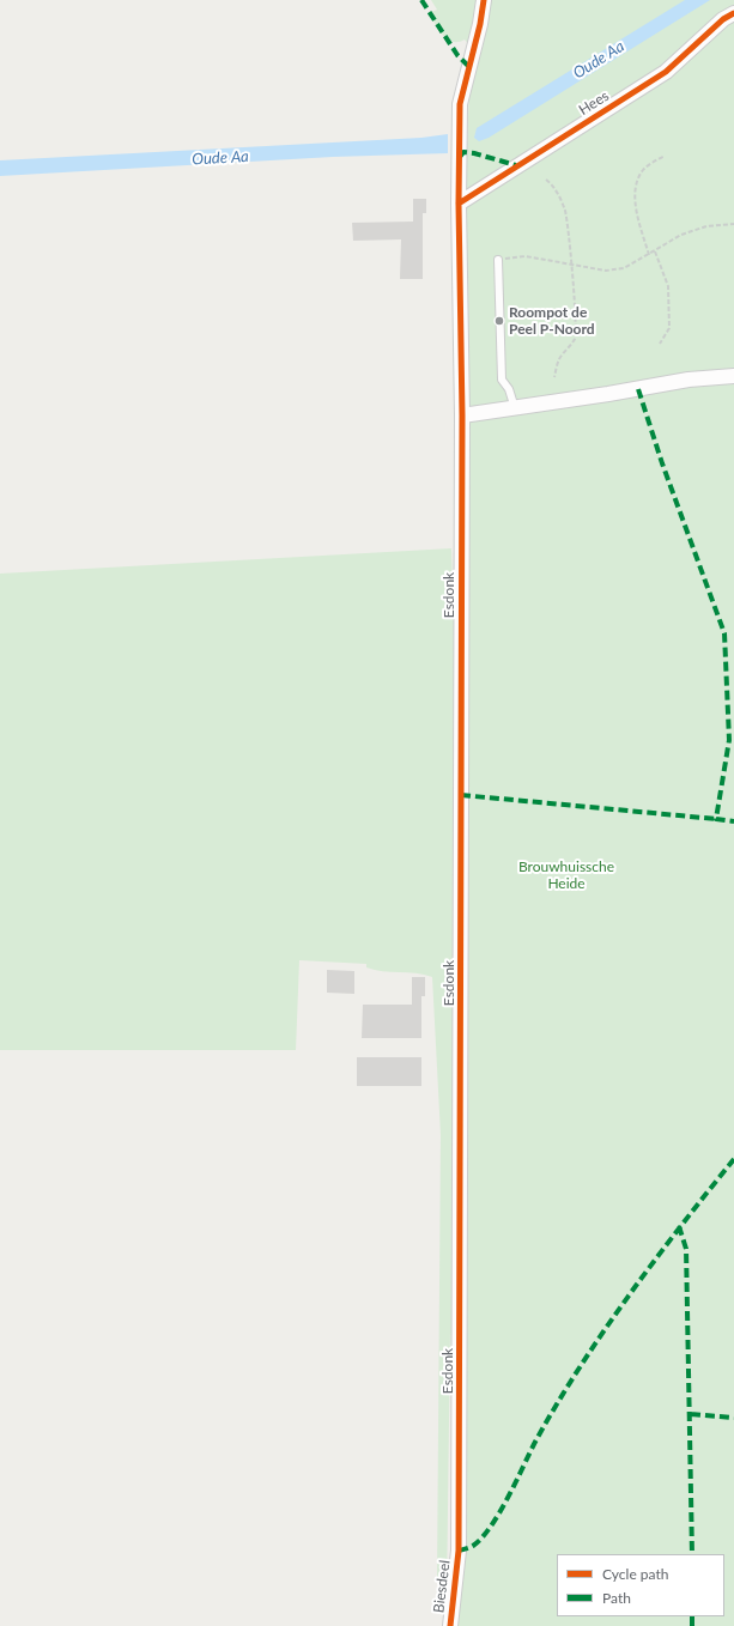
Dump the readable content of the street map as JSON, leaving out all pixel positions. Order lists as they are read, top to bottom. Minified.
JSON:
{"streets":{"street":["Hees","Esdonk","Biesdeel"]},"crossings":[["Esdonk","Biesdeel"]],"water":["Oude Aa"],"parks":["Brouwhuissche Heide"],"places":["Roompot de Peel P-Noord"],"legend":["Cycle path","Path"]}
